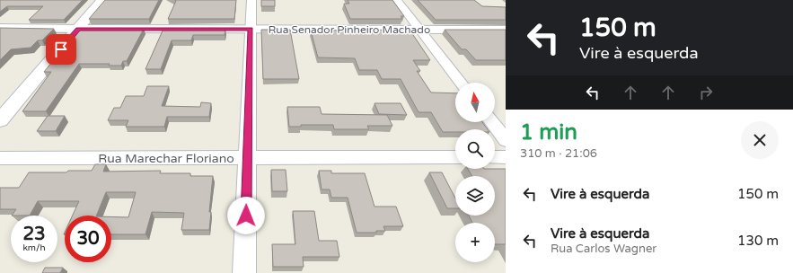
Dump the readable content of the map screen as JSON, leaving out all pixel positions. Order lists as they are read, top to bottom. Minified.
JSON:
{"streets":{"street":["Rua Senador Pinheiro Machado","Rua Marechar Floriano"]},"north":"top","page":{"turn":["150 m","Vire à esquerda"],"map_buttons":"+","heading":["1 min","310 m · 21:06"],"list":[{"name":"Vire à esquerda","value":"150 m"},{"name":"Vire à esquerda","note":"Rua Carlos Wagner","value":"130 m"}],"speed":"23 km/h","limit":"30"}}
